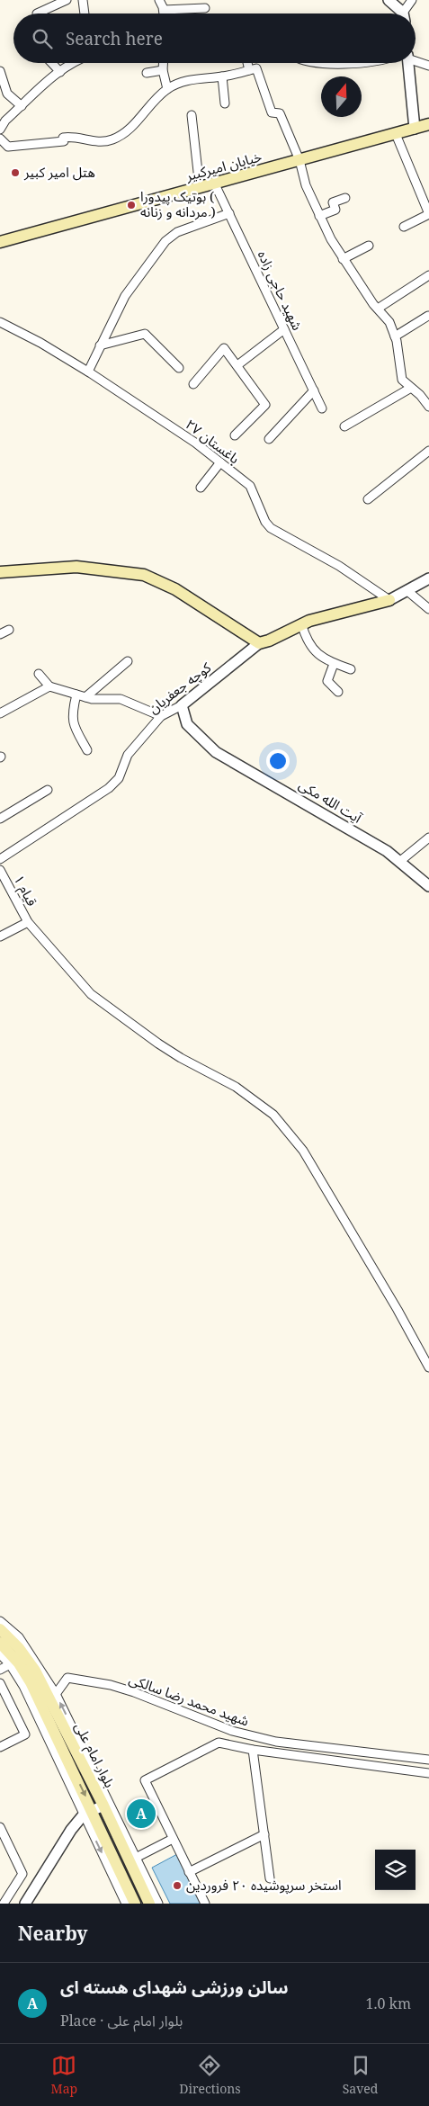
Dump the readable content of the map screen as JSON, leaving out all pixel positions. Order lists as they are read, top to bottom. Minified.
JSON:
{"streets":{"main road":["خیابان امیرکبیر","بلوار امام علی"],"street":["شهید حاجی زاده","باغستان ۲۷","کوچه جعفریان","آیت الله مکی","قیام ۱","شهید محمد رضا سالکی"]},"crossings":[["خیابان امیرکبیر","شهید حاجی زاده"],["کوچه جعفریان","آیت الله مکی"]],"places":["هتل امیر کبیر","بوتیک پیدورا ( مردانه و زنانه )","استخر سرپوشیده ۲۰ فروردین"],"north":"top","page":{"search":"Search here","pins":"A","heading":"Nearby","list":[{"mark":"A","name":"سالن ورزشی شهدای هسته ای","note":"Place · بلوار امام علی","value":"1.0 km"}],"nav":["Map","Directions","Saved"]}}
